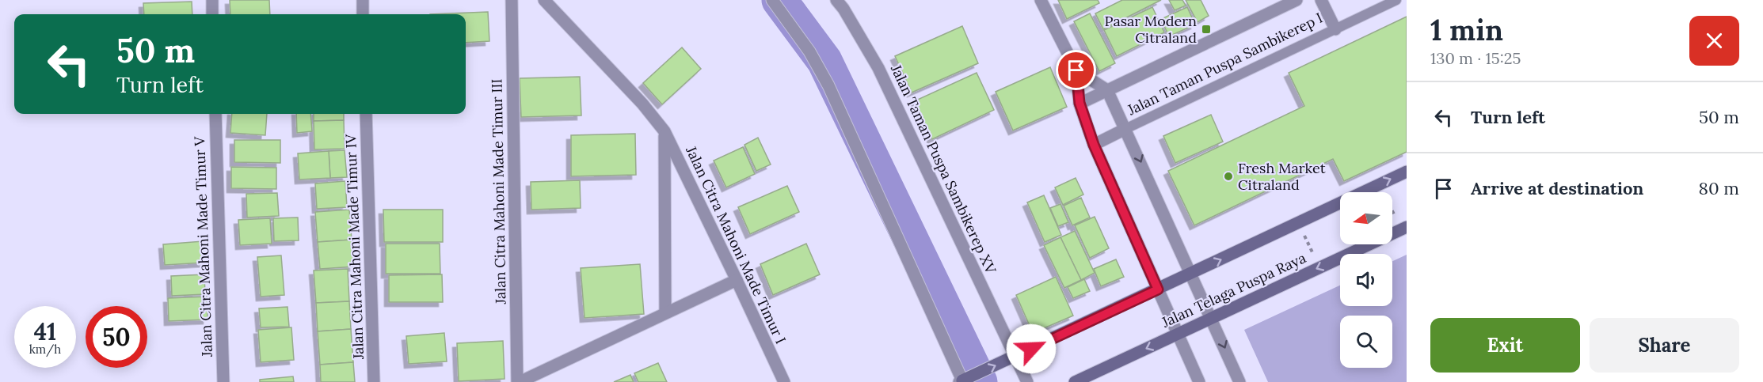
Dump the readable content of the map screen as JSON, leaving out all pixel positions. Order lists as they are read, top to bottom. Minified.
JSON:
{"streets":{"main road":["Jalan Telaga Puspa Raya"],"street":["Jalan Taman Puspa Sambikerep I","Jalan Taman Puspa Sambikerep XV","Jalan Citra Mahoni Made Timur III","Jalan Citra Mahoni Made Timur I","Jalan Citra Mahoni Made Timur V","Jalan Citra Mahoni Made Timur IV"]},"places":{"transit":["Pasar Modern Citraland"],"other":["Fresh Market Citraland"]},"north":"left","page":{"heading":["1 min","130 m · 15:25"],"turn":["50 m","Turn left"],"list":[{"name":"Turn left","value":"50 m"},{"name":"Arrive at destination","value":"80 m"}],"speed":"41 km/h","limit":"50","buttons":["Exit","Share"]}}
